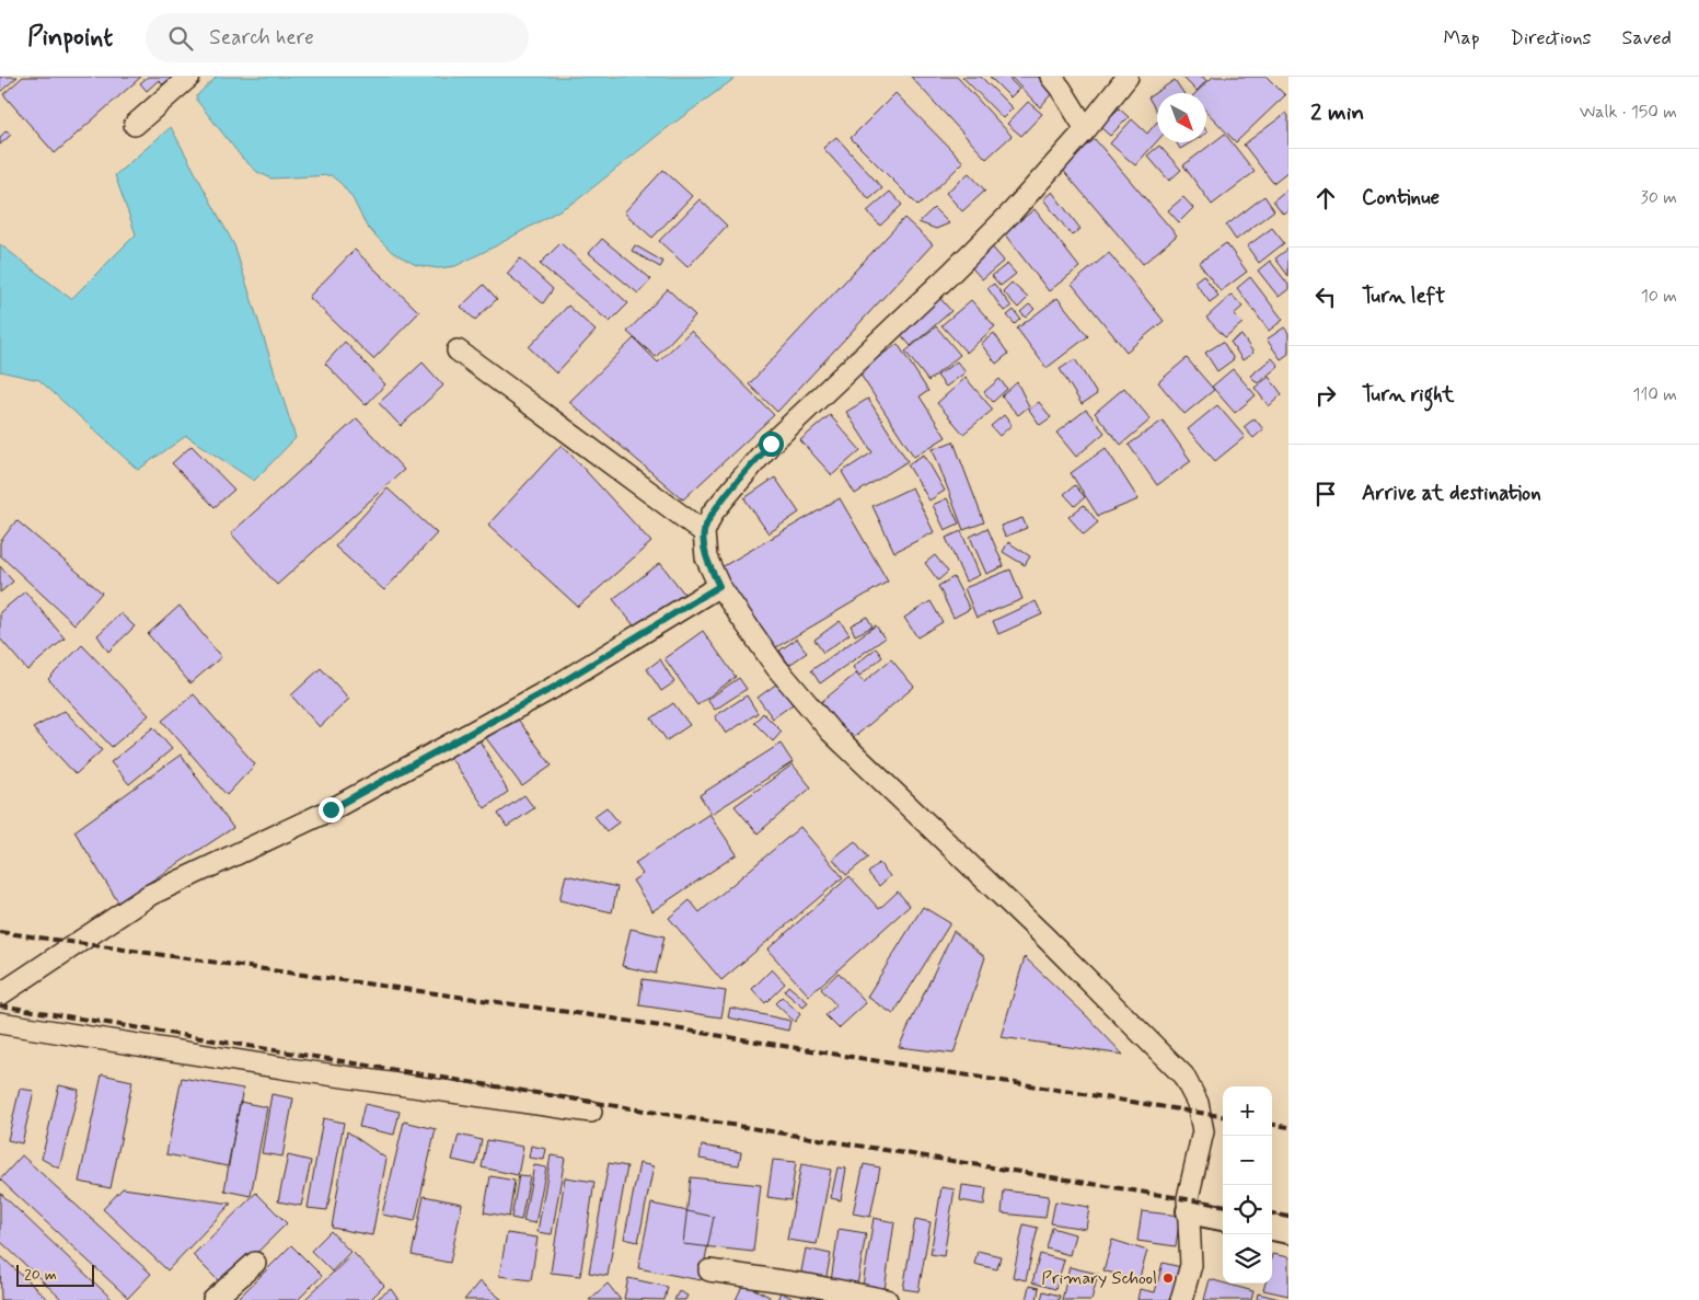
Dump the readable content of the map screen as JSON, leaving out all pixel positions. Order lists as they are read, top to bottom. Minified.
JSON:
{"places":["Primary School"],"scale_bar":"20 m","north":"bottom right","page":{"header":"Pinpoint","search":"Search here","nav":["Map","Directions","Saved"],"heading":["2 min","Walk · 150 m"],"list":[["Continue","30 m"],["Turn left","10 m"],["Turn right","110 m"],"Arrive at destination"],"map_buttons":["+","−"],"scale":"20 m"}}
